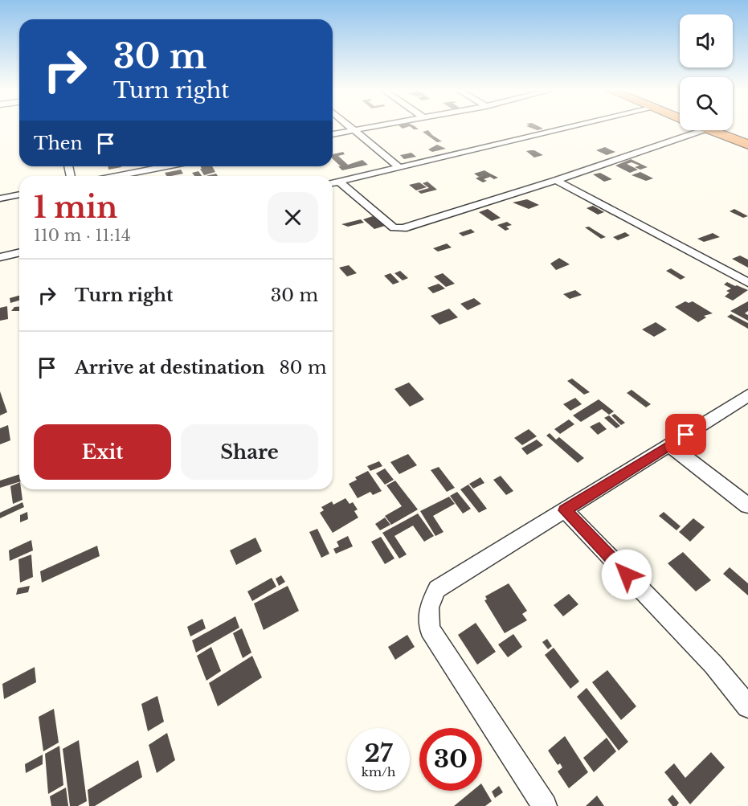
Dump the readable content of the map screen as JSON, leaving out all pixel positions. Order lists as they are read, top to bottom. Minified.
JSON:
{"page":{"turn":["30 m","Turn right"],"then":"Then","heading":["1 min","110 m · 11:14"],"list":[{"name":"Turn right","value":"30 m"},{"name":"Arrive at destination","value":"80 m"}],"buttons":["Exit","Share"],"speed":"27 km/h","limit":"30"}}
